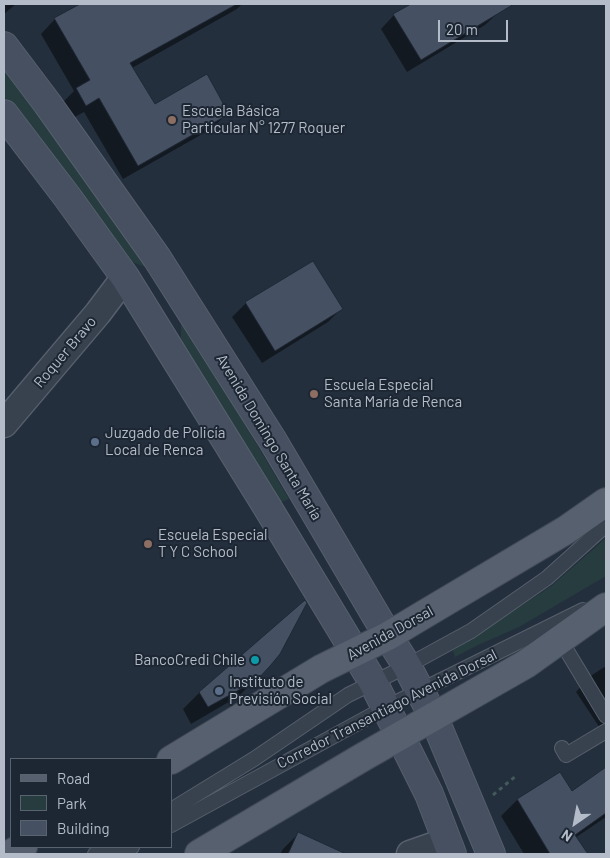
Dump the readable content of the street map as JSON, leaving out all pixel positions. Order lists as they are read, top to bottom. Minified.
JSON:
{"streets":{"main road":["Avenida Domingo Santa María","Avenida Dorsal"],"street":["Roquer Bravo"],"lane":["Corredor Transantiago Avenida Dorsal"]},"crossings":[["Avenida Domingo Santa María","Avenida Dorsal"],["Avenida Domingo Santa María","Corredor Transantiago Avenida Dorsal"]],"places":["Escuela Básica Particular N° 1277 Roquer","Escuela Especial Santa María de Renca","Juzgado de Policía Local de Renca","Escuela Especial T Y C School","BancoCredi Chile","Instituto de Previsión Social"],"legend":["Road","Park","Building"],"scale_bar":"20 m","north":"bottom left"}
